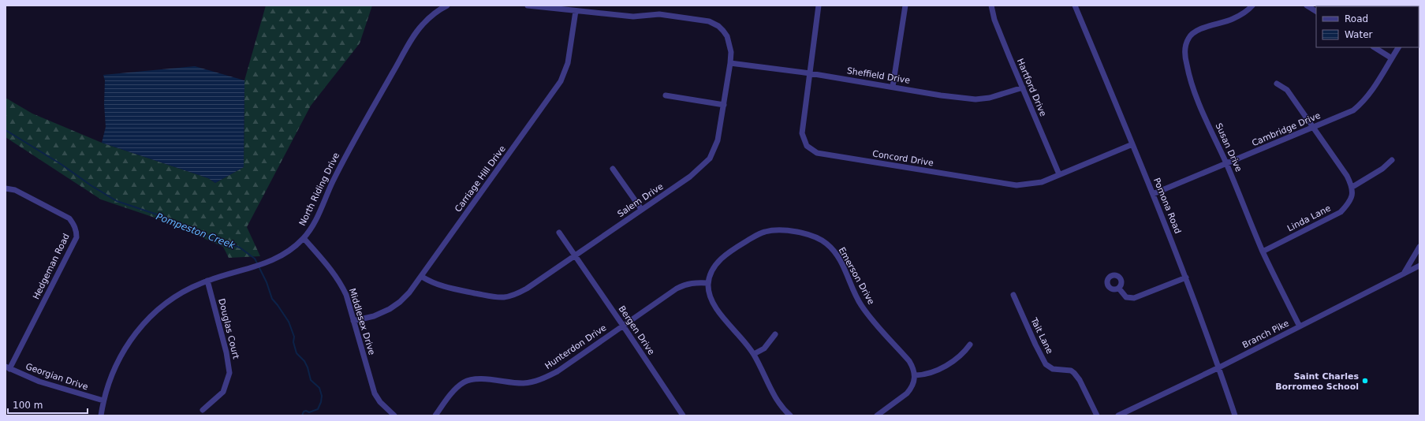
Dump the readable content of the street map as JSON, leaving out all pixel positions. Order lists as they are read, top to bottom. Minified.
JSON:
{"streets":{"street":["Sheffield Drive","Hartford Drive","Cambridge Drive","Susan Drive","Concord Drive","Carriage Hill Drive","North Riding Drive","Salem Drive","Pomona Road","Linda Lane","Hedgeman Road","Emerson Drive","Middlesex Drive","Douglas Court","Bergen Drive","Branch Pike","Tait Lane","Hunterdon Drive","Georgian Drive"]},"crossings":[["Sheffield Drive","Hartford Drive"],["Sheffield Drive","Concord Drive"],["Sheffield Drive","Salem Drive"],["Hartford Drive","Concord Drive"],["Cambridge Drive","Susan Drive"],["Cambridge Drive","Pomona Road"],["Susan Drive","Linda Lane"],["Susan Drive","Branch Pike"],["Concord Drive","Pomona Road"],["Carriage Hill Drive","Salem Drive"],["Carriage Hill Drive","Middlesex Drive"],["North Riding Drive","Middlesex Drive"],["North Riding Drive","Douglas Court"],["North Riding Drive","Georgian Drive"],["Salem Drive","Bergen Drive"],["Pomona Road","Branch Pike"],["Hedgeman Road","Georgian Drive"],["Emerson Drive","Hunterdon Drive"],["Bergen Drive","Hunterdon Drive"]],"water":["Pompeston Creek"],"places":["Saint Charles Borromeo School"],"legend":["Road","Water"],"scale_bar":"100 m"}
